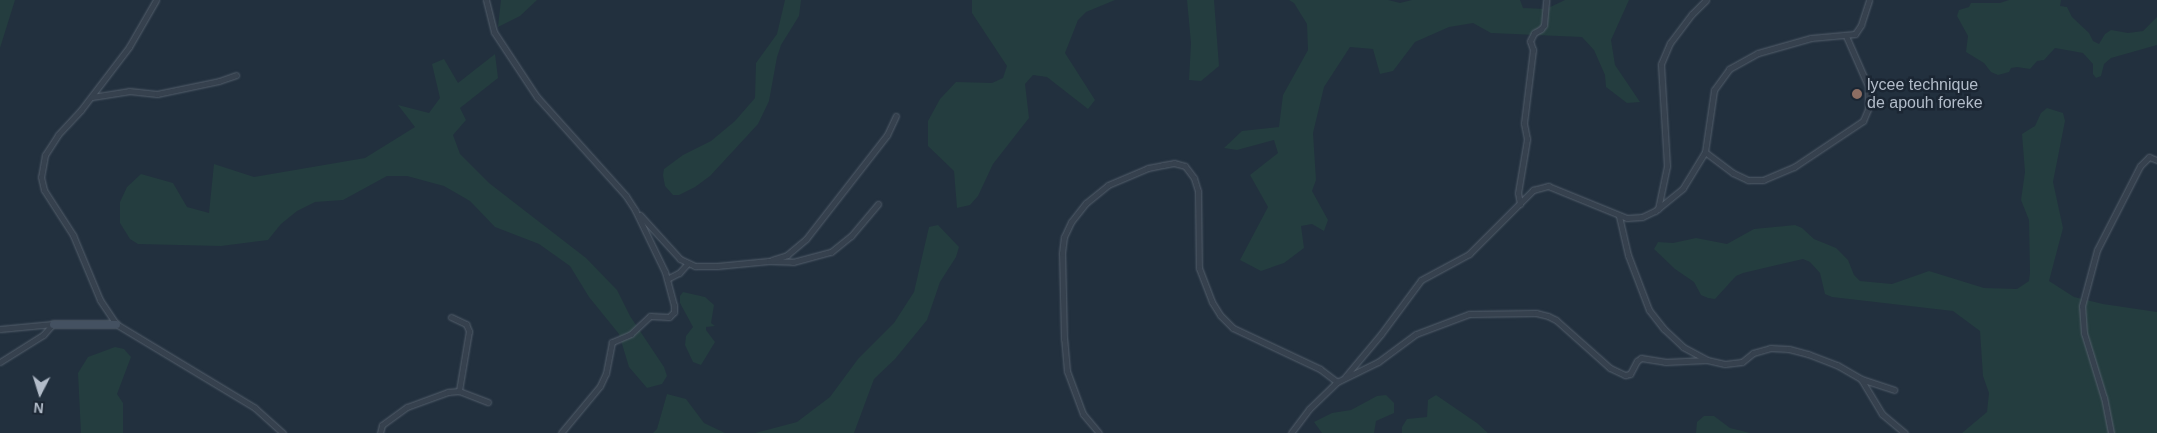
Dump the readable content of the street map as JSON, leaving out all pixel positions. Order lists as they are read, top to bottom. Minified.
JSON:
{"places":["lycee technique de apouh foreke"],"north":"bottom"}
